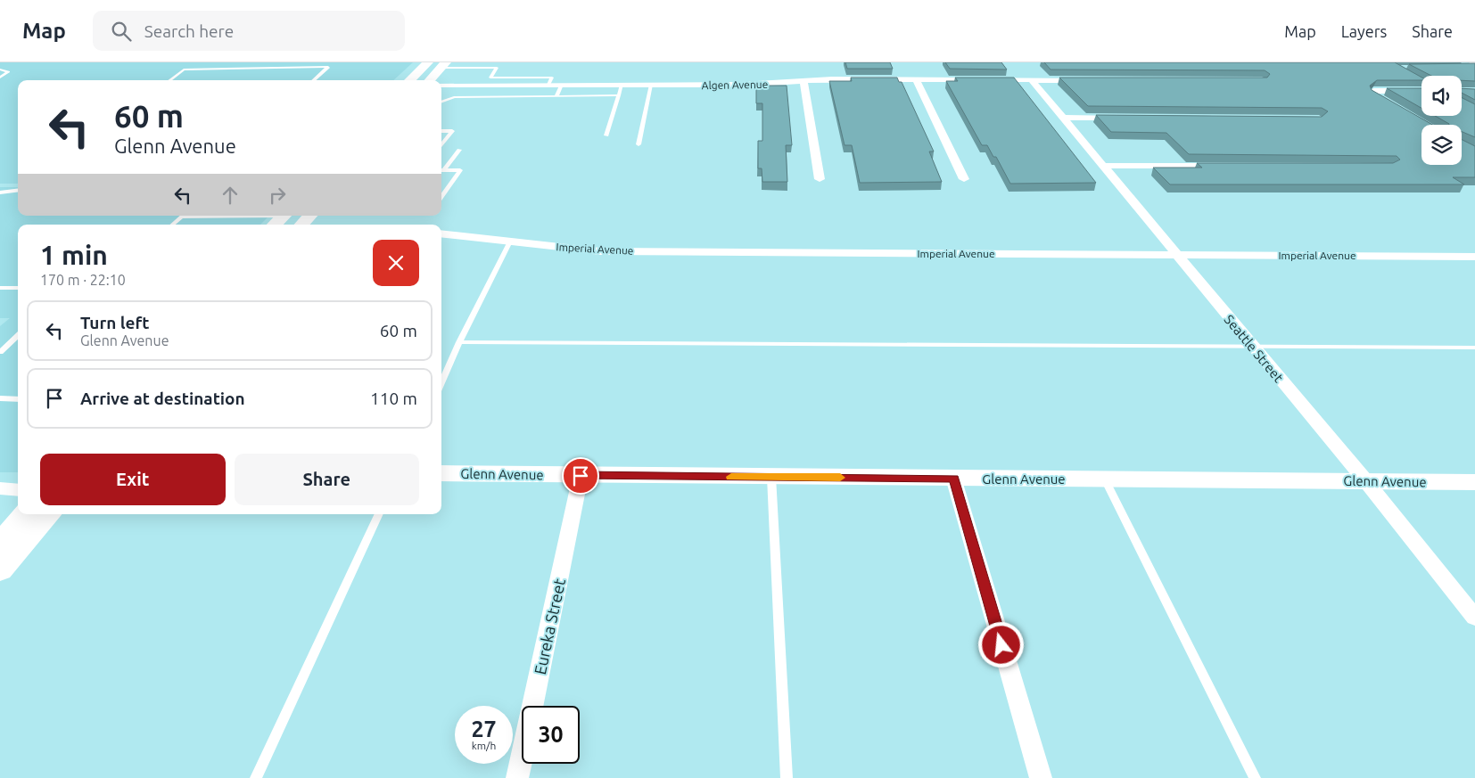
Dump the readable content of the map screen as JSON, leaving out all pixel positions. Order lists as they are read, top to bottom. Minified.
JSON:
{"streets":{"street":["Algen Avenue","Imperial Avenue","Seattle Street","Glenn Avenue","Eureka Street"]},"crossings":[["Algen Avenue","Seattle Street"],["Imperial Avenue","Seattle Street"],["Seattle Street","Glenn Avenue"],["Glenn Avenue","Eureka Street"]],"page":{"header":"Map","search":"Search here","nav":["Map","Layers","Share"],"turn":["60 m","Glenn Avenue"],"heading":["1 min","170 m · 22:10"],"list":[{"name":"Turn left","note":"Glenn Avenue","value":"60 m"},{"name":"Arrive at destination","value":"110 m"}],"buttons":["Exit","Share"],"speed":"27 km/h","limit":"30"}}
